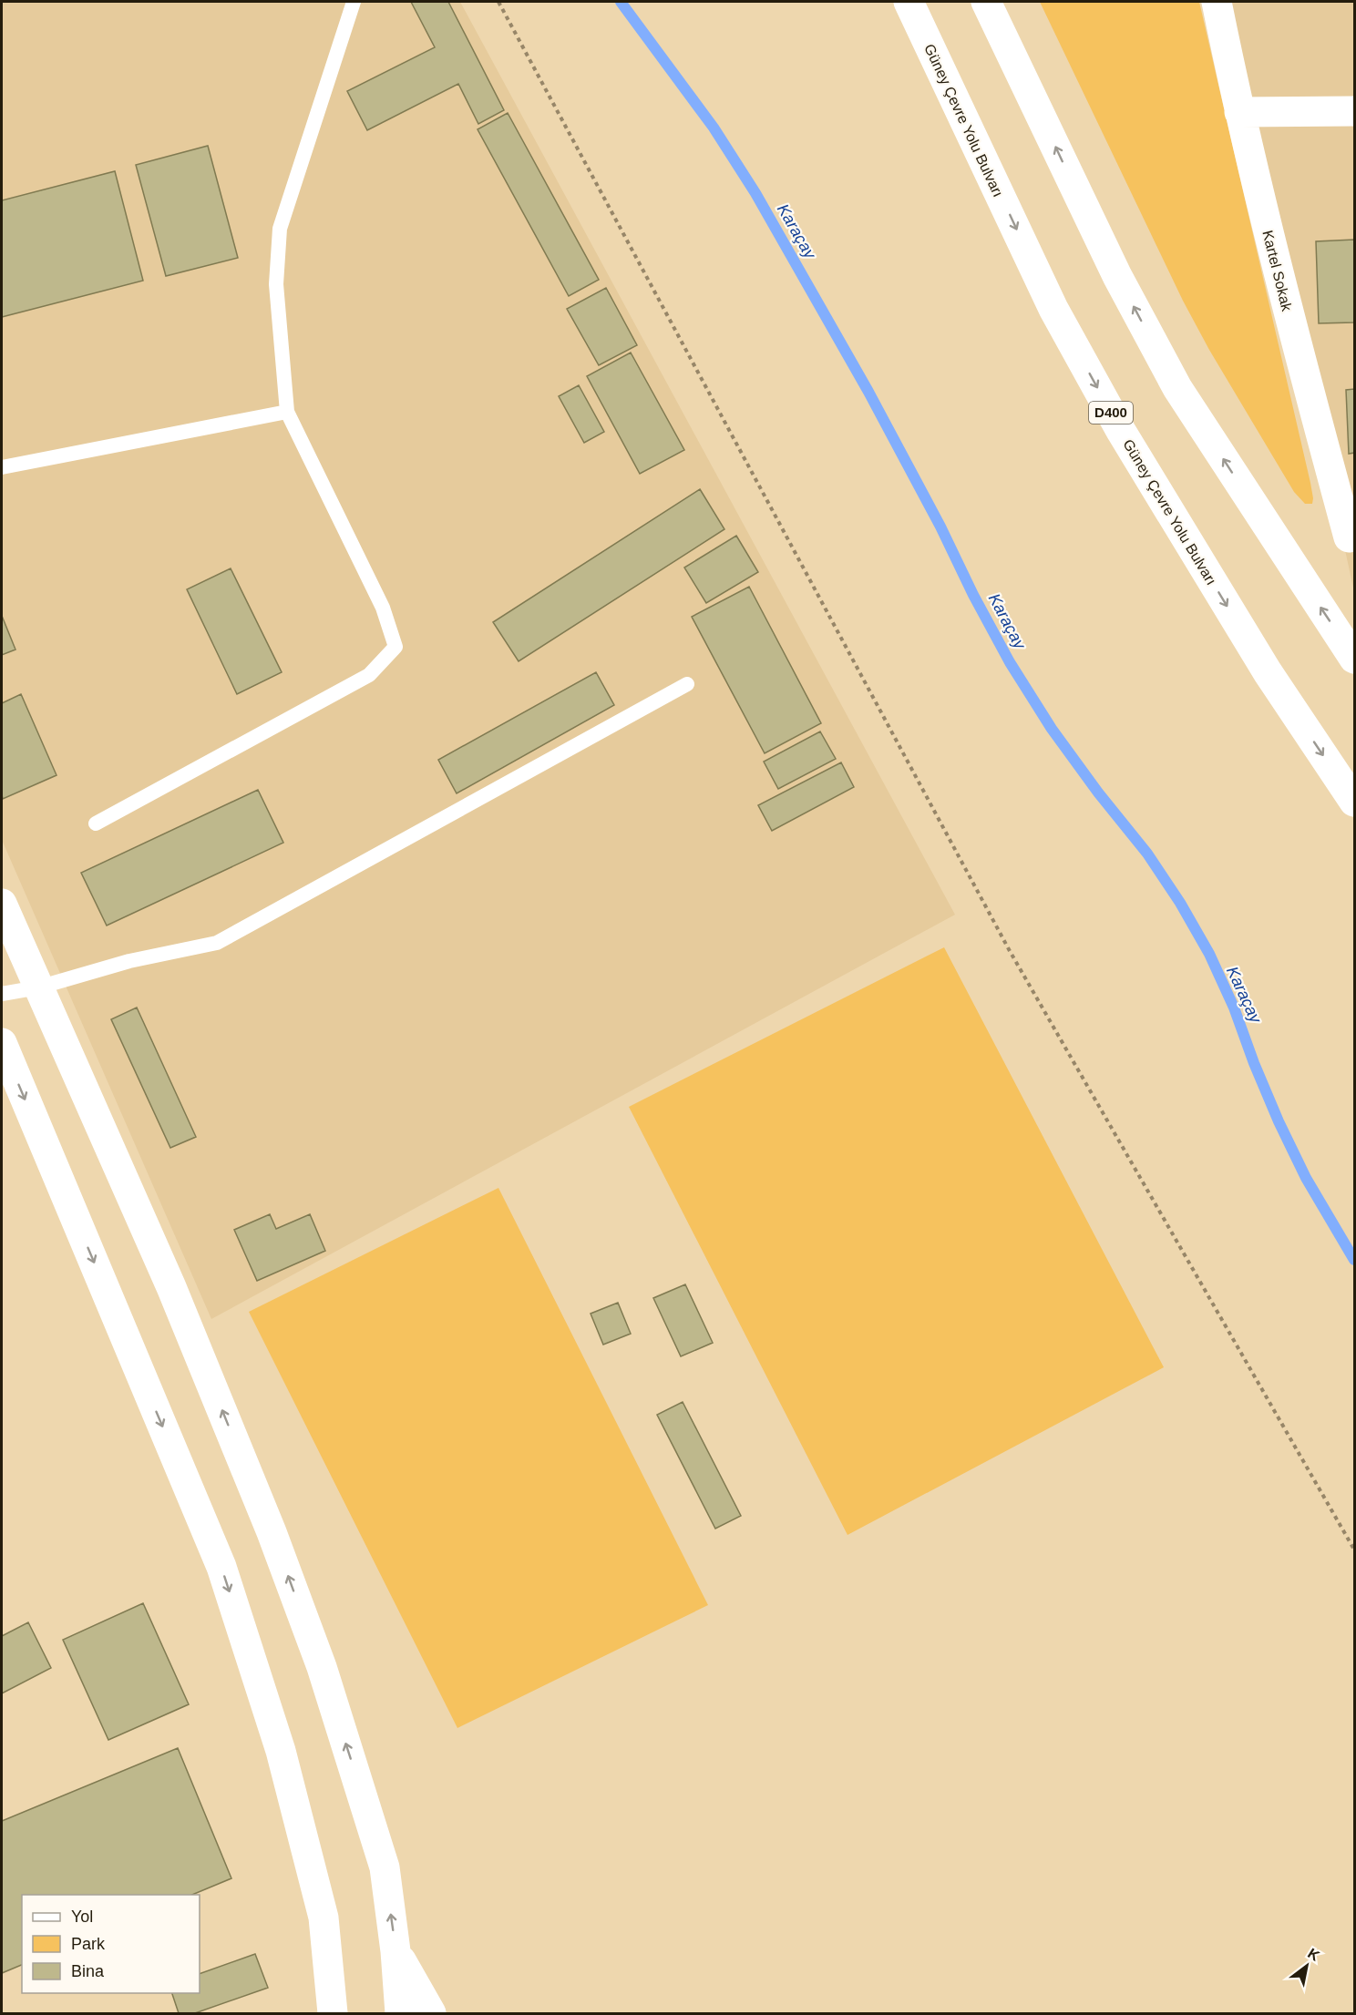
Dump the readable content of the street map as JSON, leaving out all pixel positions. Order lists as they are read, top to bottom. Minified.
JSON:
{"streets":{"main road":["Güney Çevre Yolu Bulvarı","Kartel Sokak","D400"]},"water":["Karaçay"],"legend":["Yol","Park","Bina"],"north":"top right"}
